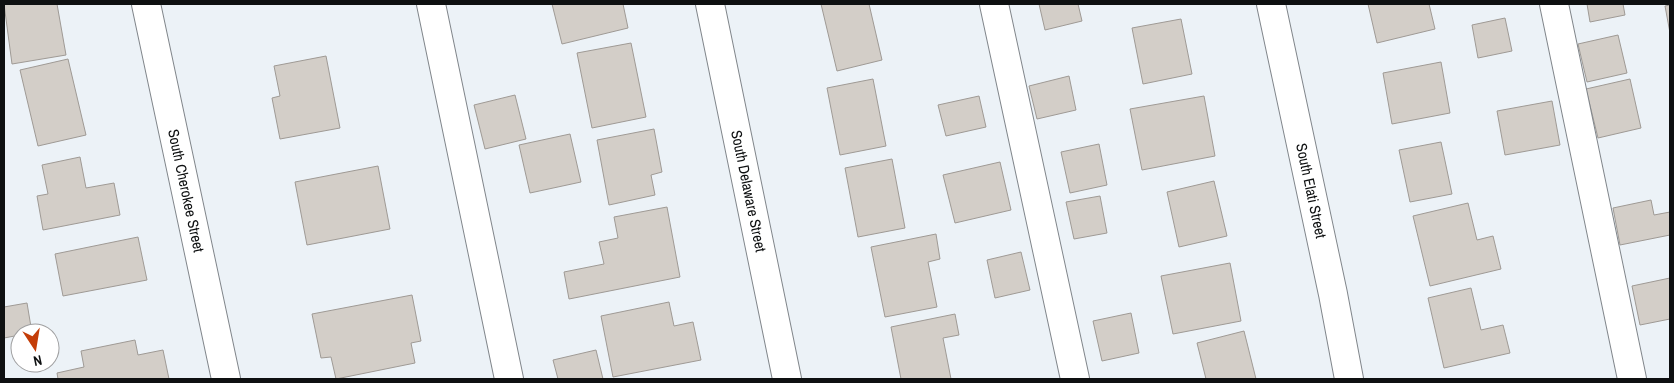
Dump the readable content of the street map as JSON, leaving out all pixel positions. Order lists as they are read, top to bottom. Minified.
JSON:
{"streets":{"street":["South Elati Street","South Cherokee Street","South Delaware Street"]},"north":"bottom"}
